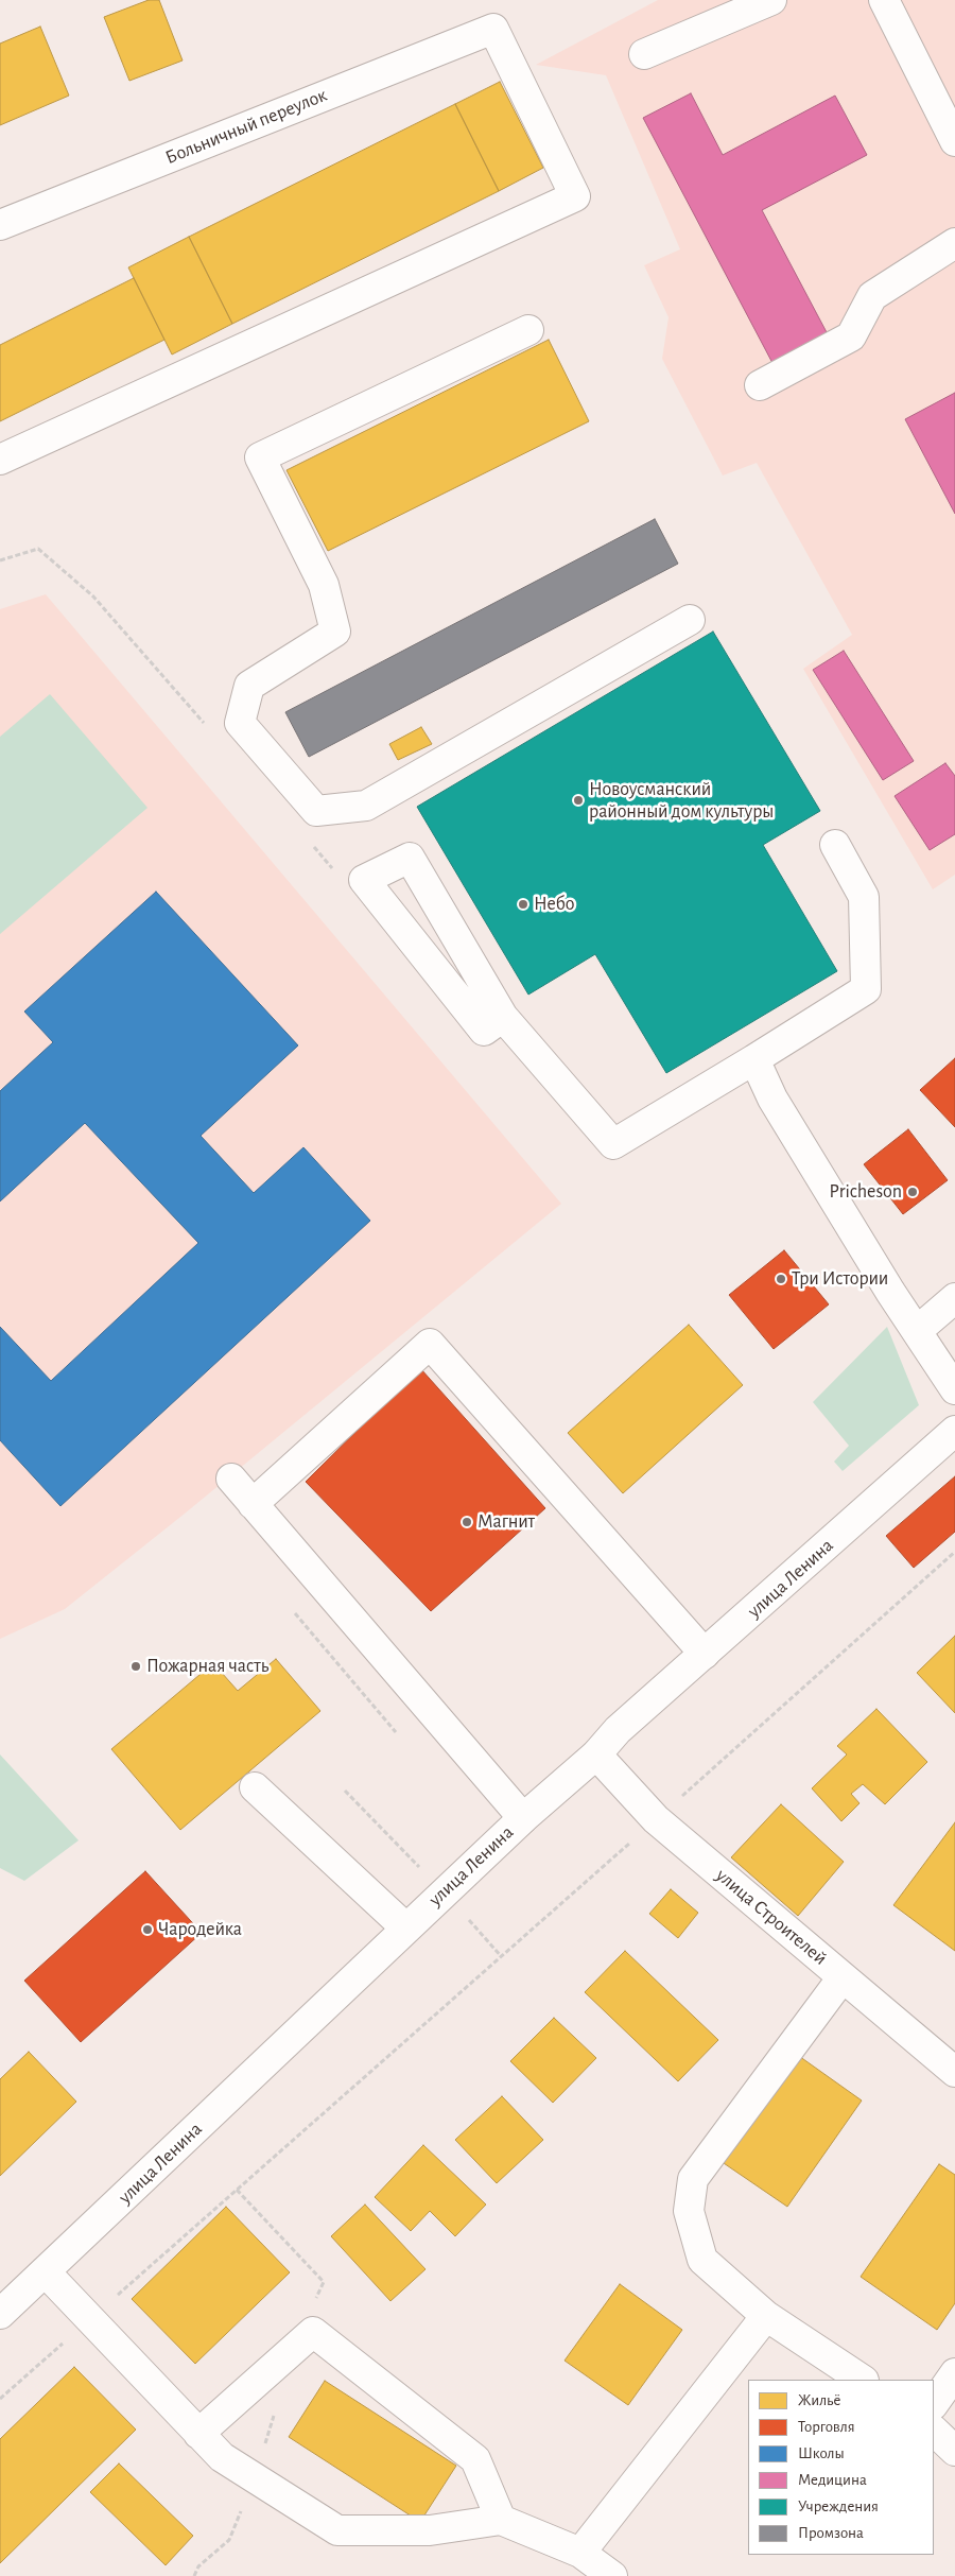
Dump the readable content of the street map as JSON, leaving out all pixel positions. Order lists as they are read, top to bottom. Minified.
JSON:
{"streets":{"main road":["Больничный переулок","улица Ленина","улица Строителей"]},"crossings":[["улица Ленина","улица Строителей"]],"places":["Новоусманский районный дом культуры","Небо","Pricheson","Три Истории","Магнит","Пожарная часть","Чародейка"],"legend":["Жильё","Торговля","Школы","Медицина","Учреждения","Промзона"]}
